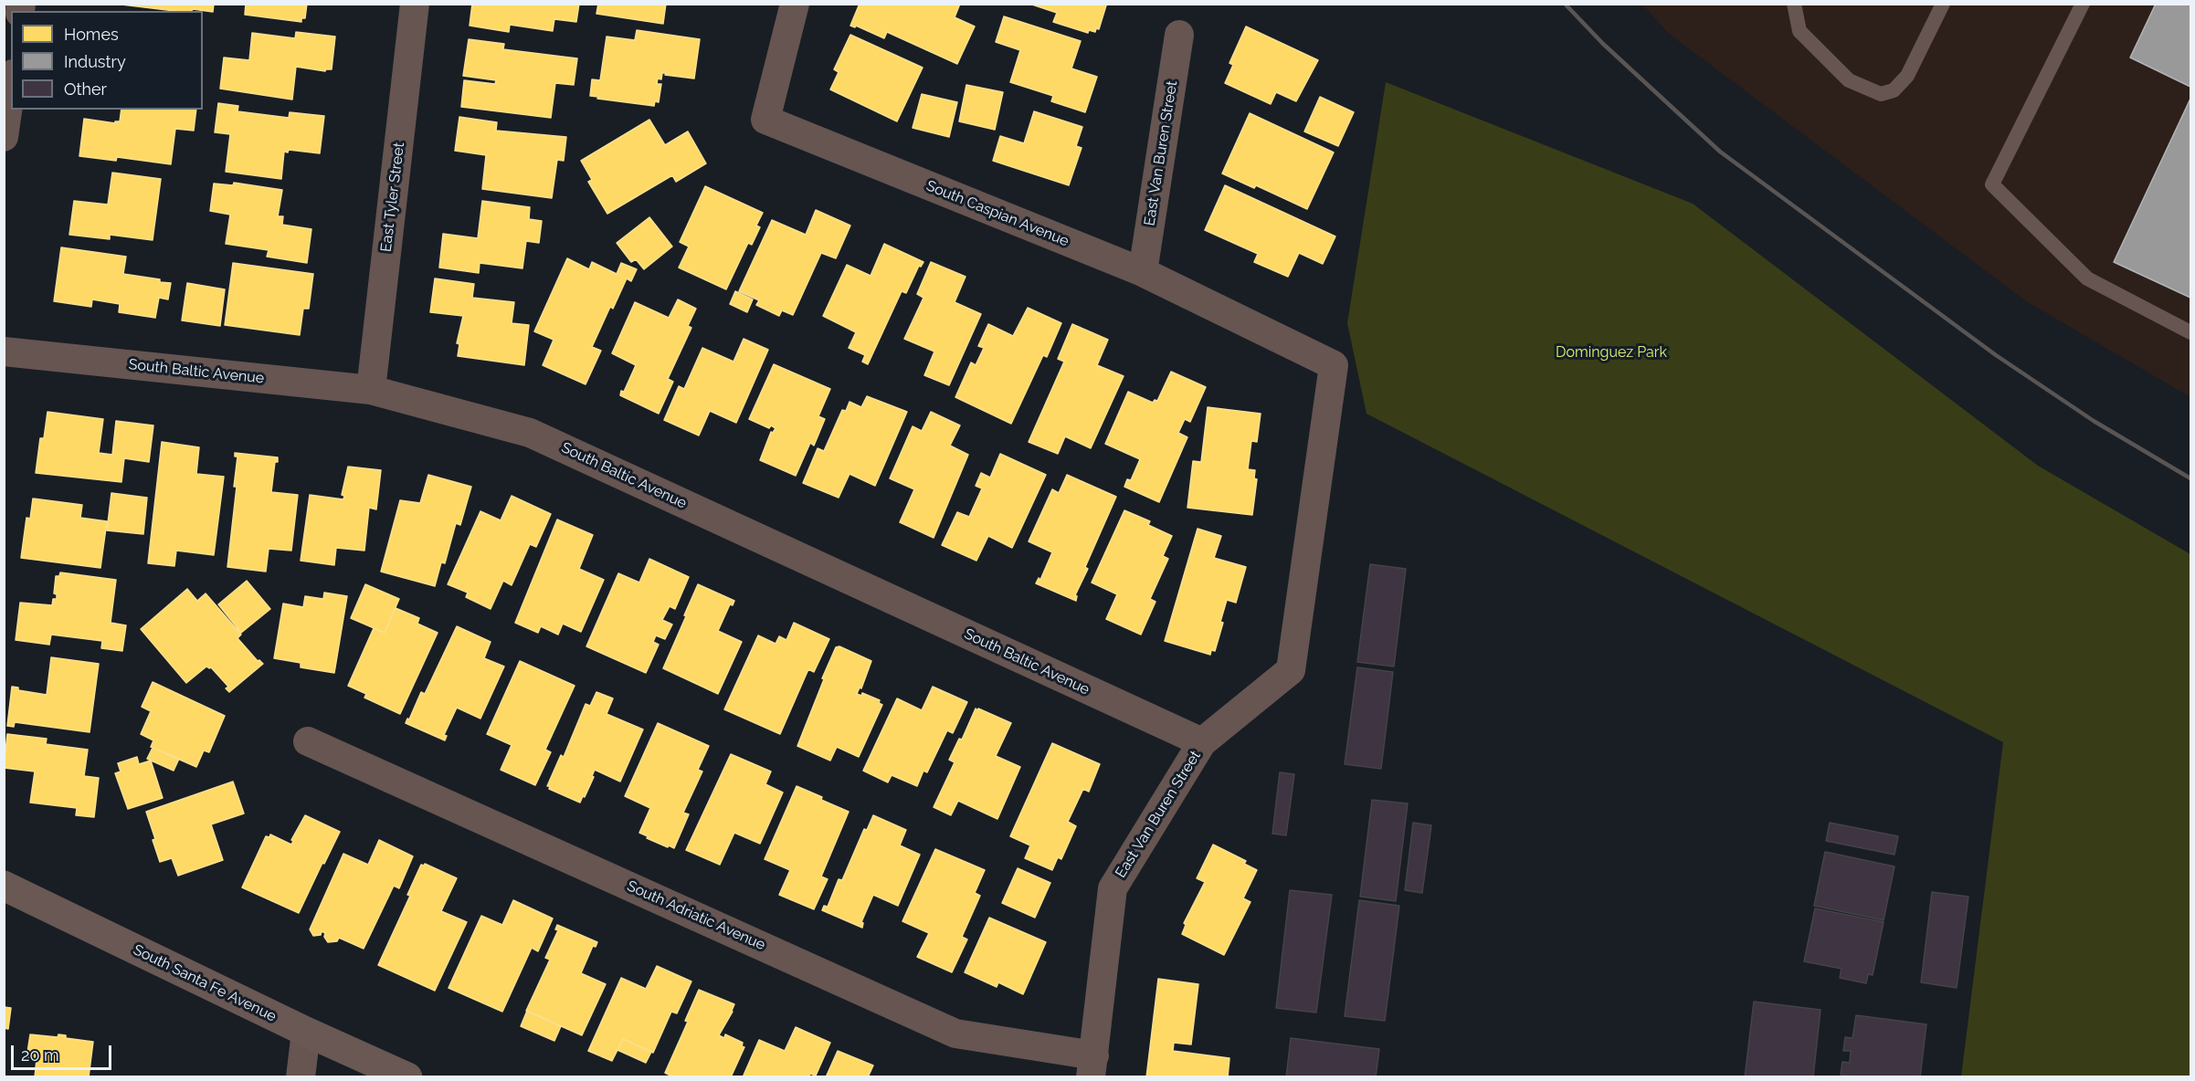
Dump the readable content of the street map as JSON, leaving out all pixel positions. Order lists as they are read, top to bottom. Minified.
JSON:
{"streets":{"main road":["South Santa Fe Avenue"],"street":["East Van Buren Street","East Tyler Street","South Caspian Avenue","South Baltic Avenue","South Adriatic Avenue"]},"crossings":[["East Van Buren Street","South Caspian Avenue"],["East Van Buren Street","South Baltic Avenue"],["East Van Buren Street","South Adriatic Avenue"],["East Tyler Street","South Baltic Avenue"]],"parks":["Dominguez Park"],"legend":["Homes","Industry","Other"],"scale_bar":"20 m"}
